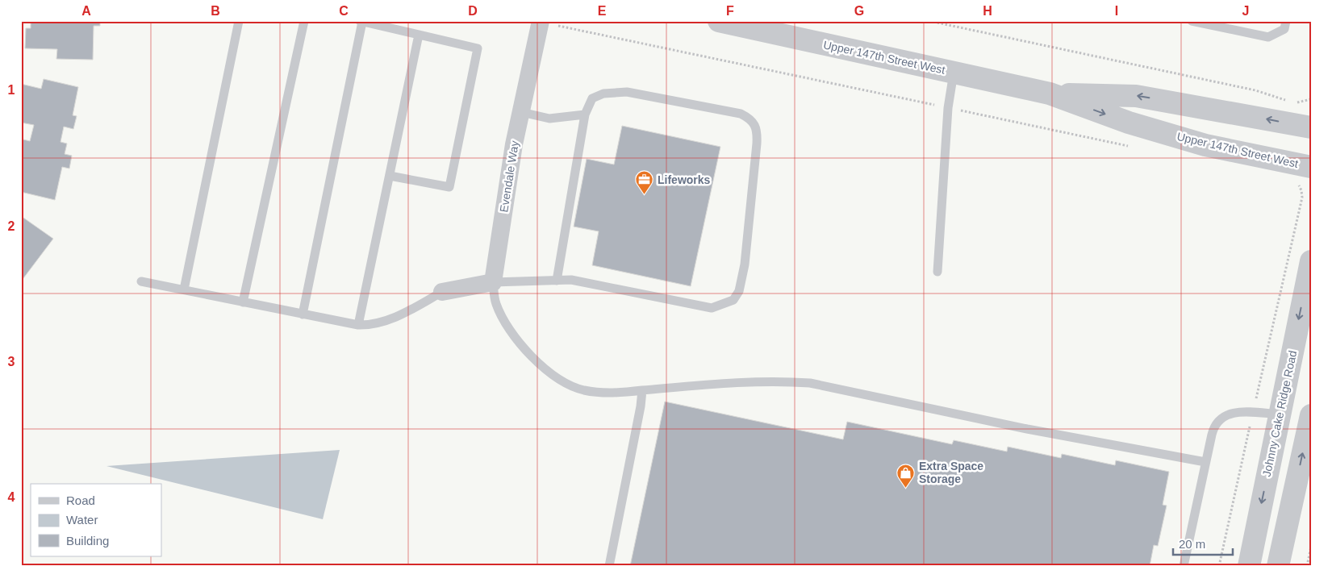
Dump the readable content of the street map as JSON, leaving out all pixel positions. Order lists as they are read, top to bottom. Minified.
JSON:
{"streets":{"street":["Upper 147th Street West","Evendale Way","Johnny Cake Ridge Road"]},"places":{"office":["Lifeworks"],"shop":["Extra Space Storage"]},"legend":["Road","Water","Building"],"scale_bar":"20 m","grid":{"columns":["A","B","C","D","E","F","G","H","I","J"],"rows":["1","2","3","4"]}}
